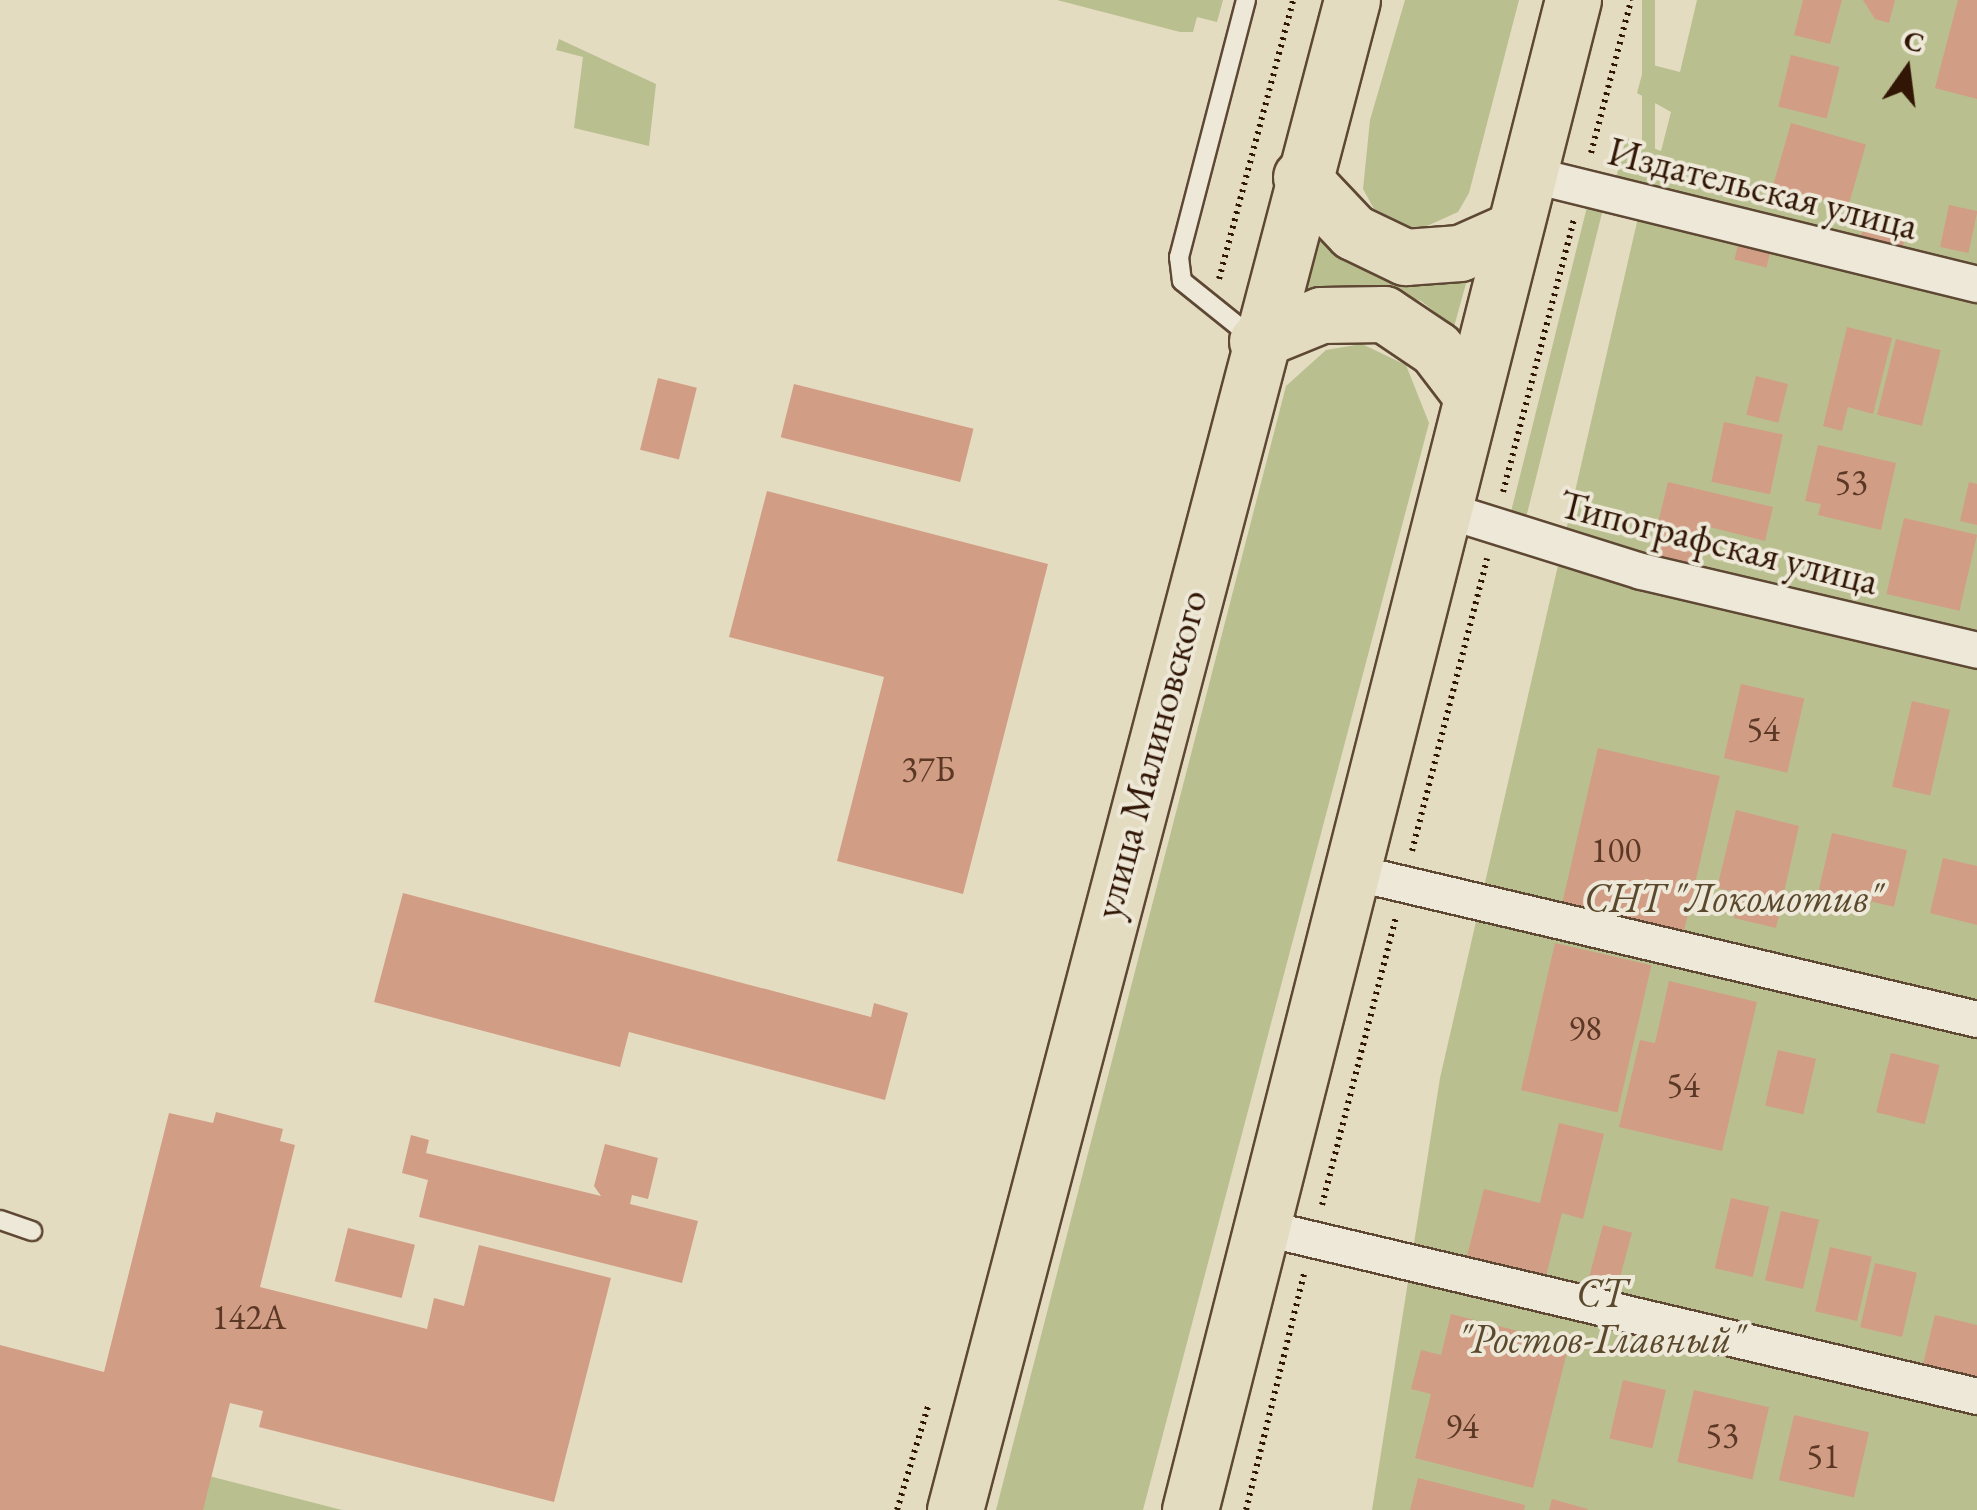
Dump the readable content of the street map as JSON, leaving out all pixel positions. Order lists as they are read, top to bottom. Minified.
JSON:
{"streets":{"highway":["улица Малиновского"],"street":["Издательская улица","Типографская улица"]},"parks":["СНТ \"Локомотив\"","СТ \"Ростов-Главный\""],"house_numbers":["53","54","37Б","100","98","54","142А","94","53","51"],"north":"top"}
